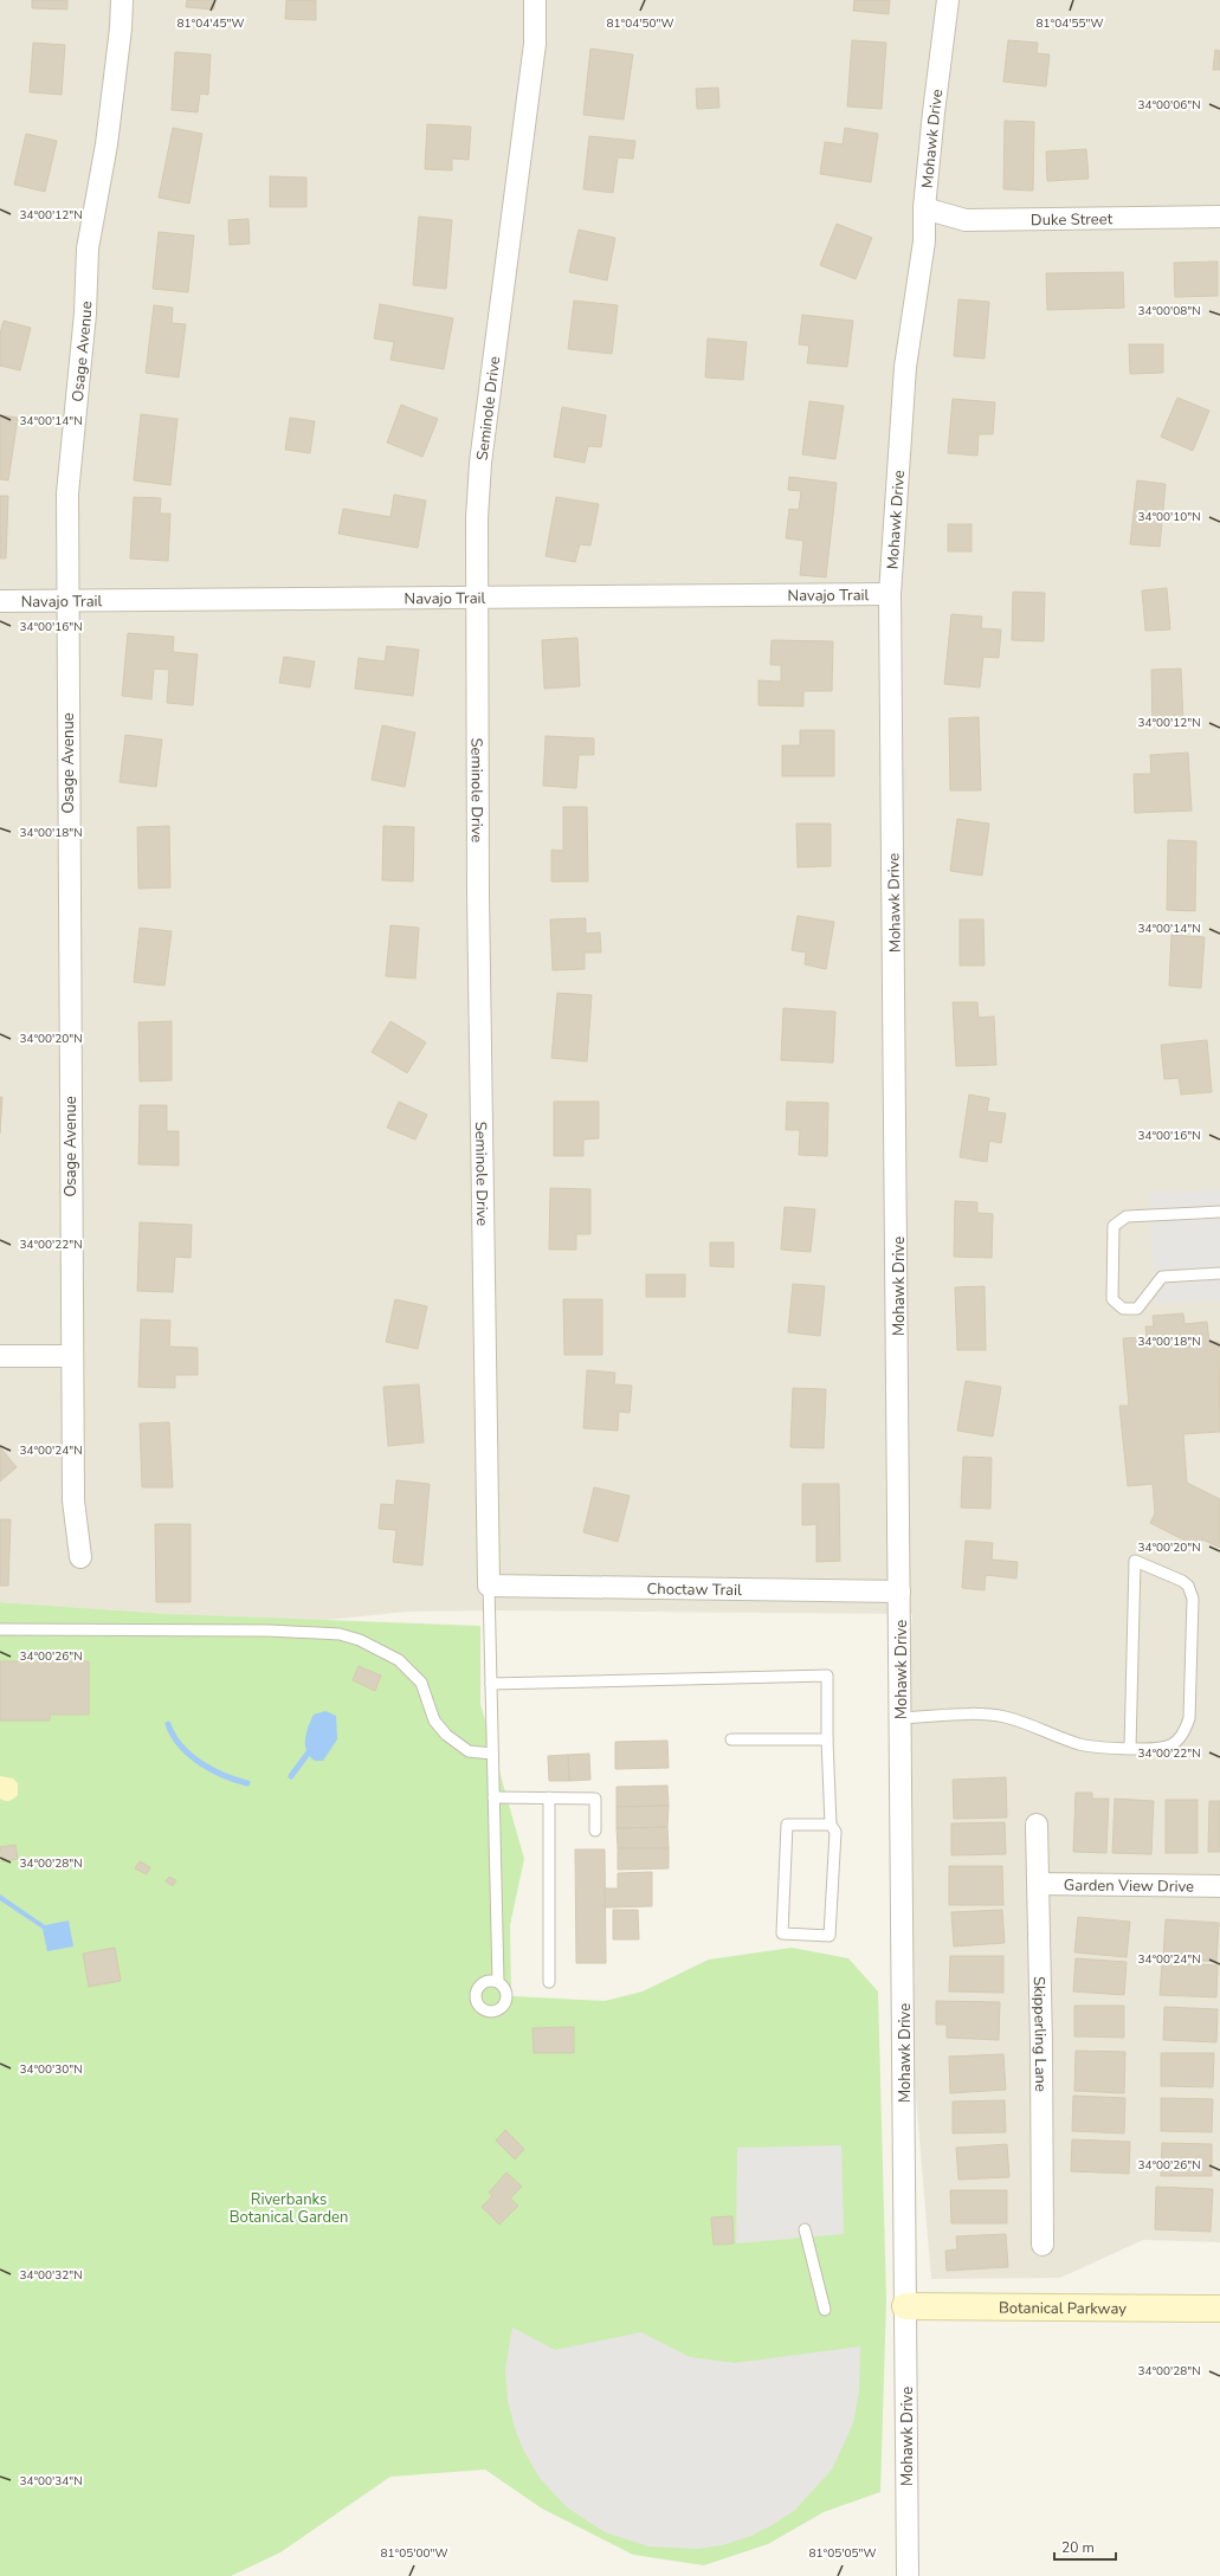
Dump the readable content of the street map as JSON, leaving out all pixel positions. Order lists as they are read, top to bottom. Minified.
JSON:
{"streets":{"street":["Mohawk Drive","Duke Street","Osage Avenue","Seminole Drive","Navajo Trail","Choctaw Trail","Garden View Drive","Skipperling Lane","Botanical Parkway"]},"crossings":[["Mohawk Drive","Duke Street"],["Mohawk Drive","Navajo Trail"],["Mohawk Drive","Choctaw Trail"],["Mohawk Drive","Botanical Parkway"],["Osage Avenue","Navajo Trail"],["Seminole Drive","Navajo Trail"],["Seminole Drive","Choctaw Trail"],["Garden View Drive","Skipperling Lane"]],"parks":["Riverbanks Botanical Garden"],"scale_bar":"20 m","coordinates":["81°04'50\"W","81°04'45\"W","81°04'55\"W","34°00'06\"N","34°00'12\"N","34°00'08\"N","34°00'14\"N","34°00'10\"N","34°00'16\"N","34°00'18\"N","34°00'20\"N","34°00'22\"N","34°00'24\"N","34°00'26\"N","34°00'28\"N","34°00'30\"N","34°00'32\"N","34°00'34\"N","81°05'00\"W","81°05'05\"W"]}
